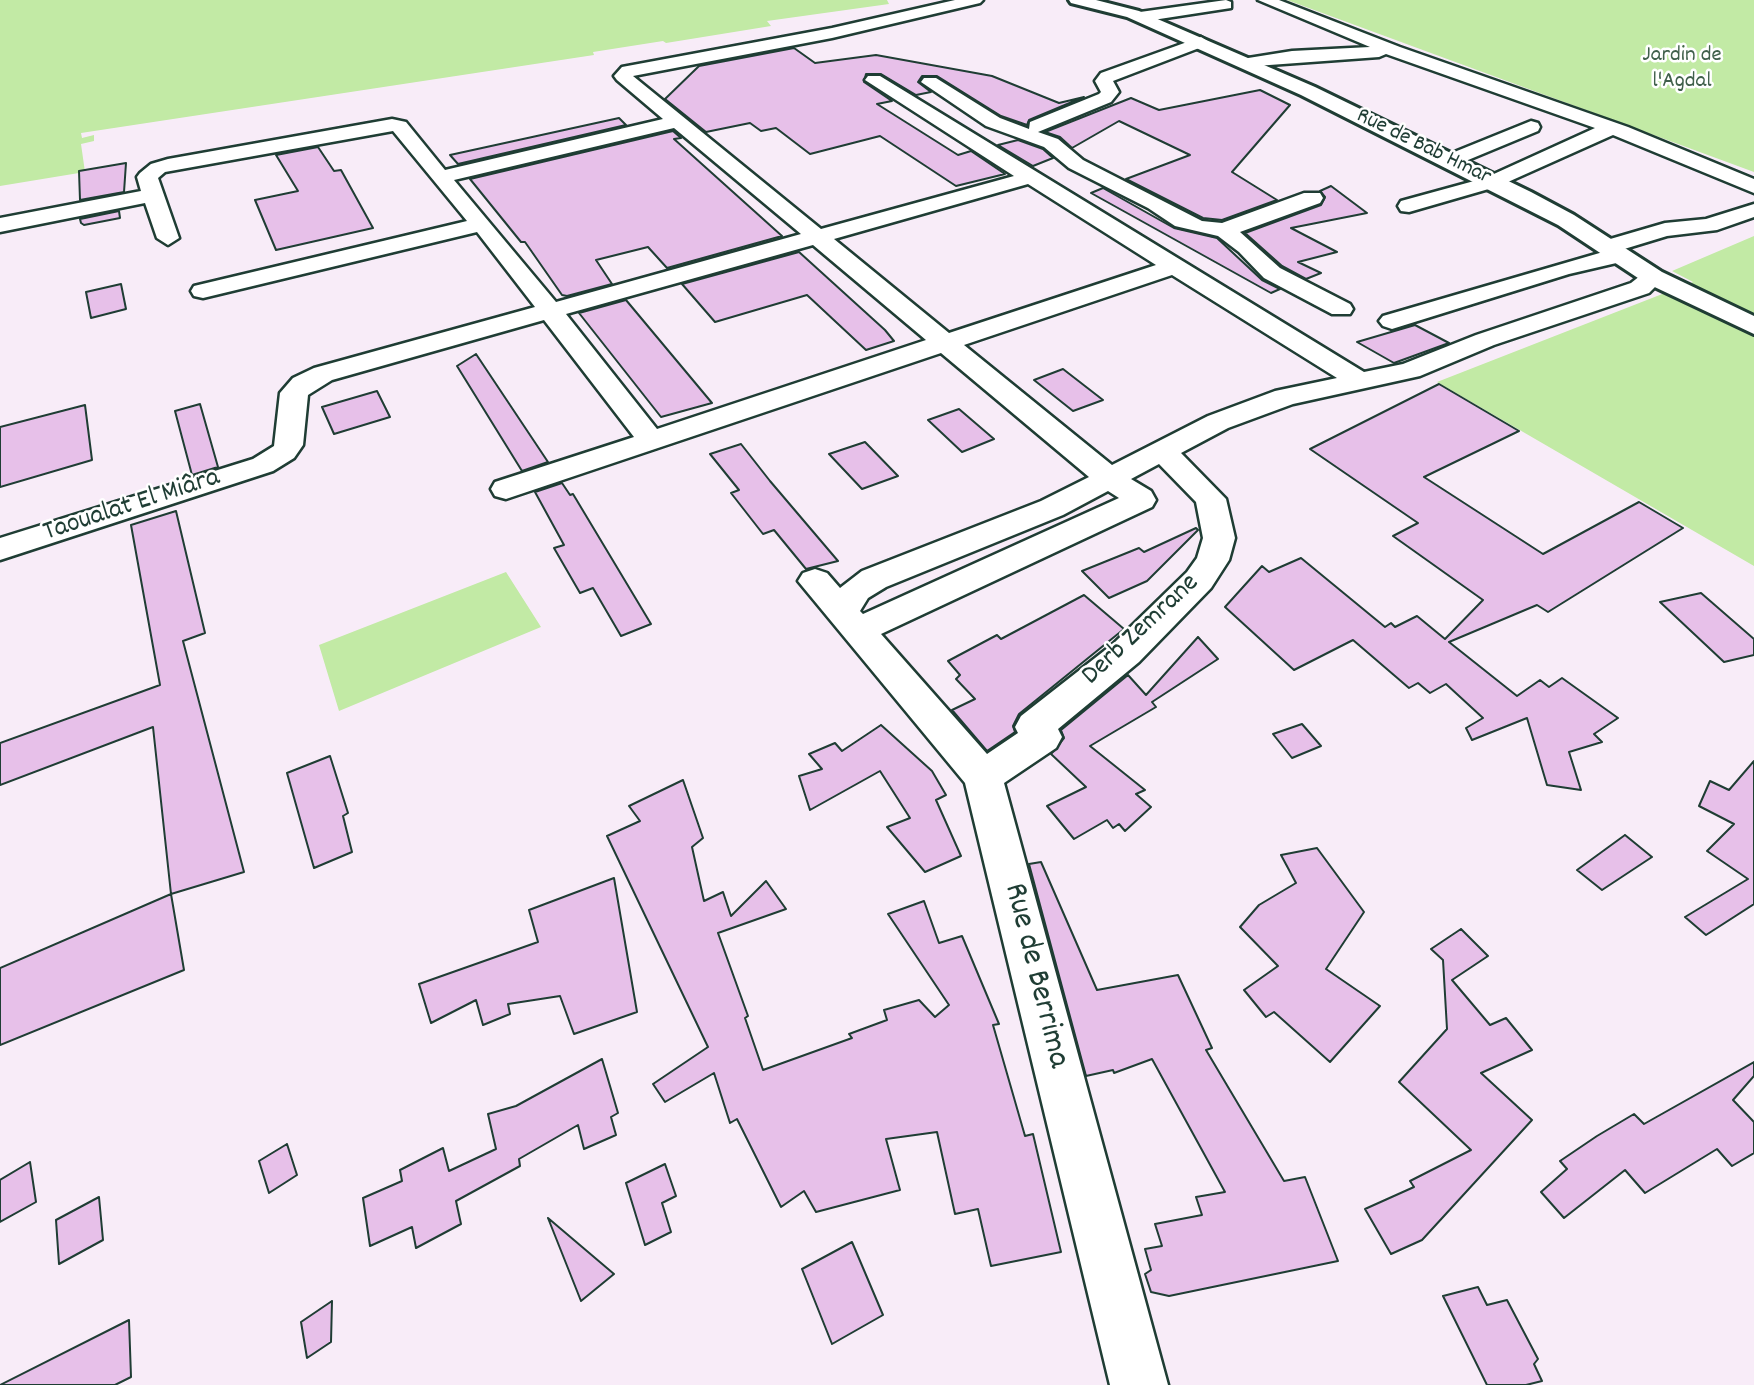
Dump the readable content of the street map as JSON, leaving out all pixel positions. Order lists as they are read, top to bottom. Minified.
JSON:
{"streets":{"main road":["Rue de Bab Hmar"],"street":["Taoualat El Miâra","Derb Zemrane","Rue de Berrima"]},"crossings":[["Derb Zemrane","Rue de Berrima"]],"parks":["Jardin de l'Agdal"]}
